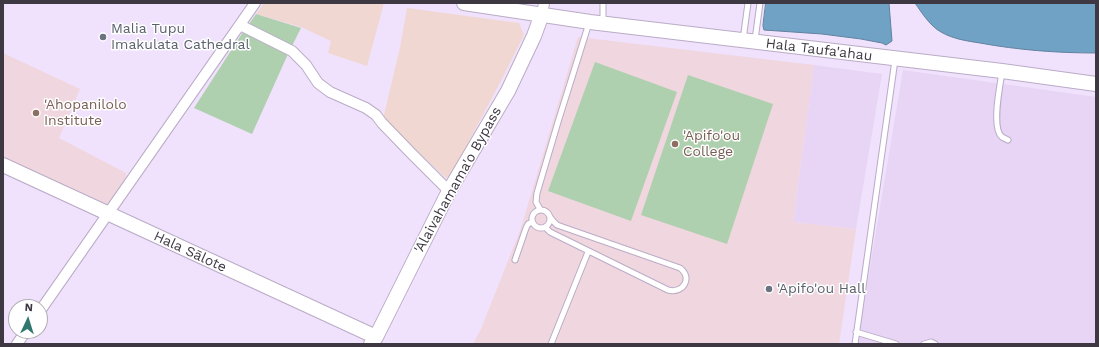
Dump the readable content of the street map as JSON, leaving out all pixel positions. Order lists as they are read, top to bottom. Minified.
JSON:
{"streets":{"main road":["Hala Taufa'ahau","'Alaivahamama'o Bypass","Hala Sālote"]},"crossings":[["Hala Taufa'ahau","'Alaivahamama'o Bypass"],["'Alaivahamama'o Bypass","Hala Sālote"]],"places":["Malia Tupu Imakulata Cathedral","'Ahopanilolo Institute","'Apifo'ou College","'Apifo'ou Hall"],"north":"top"}
